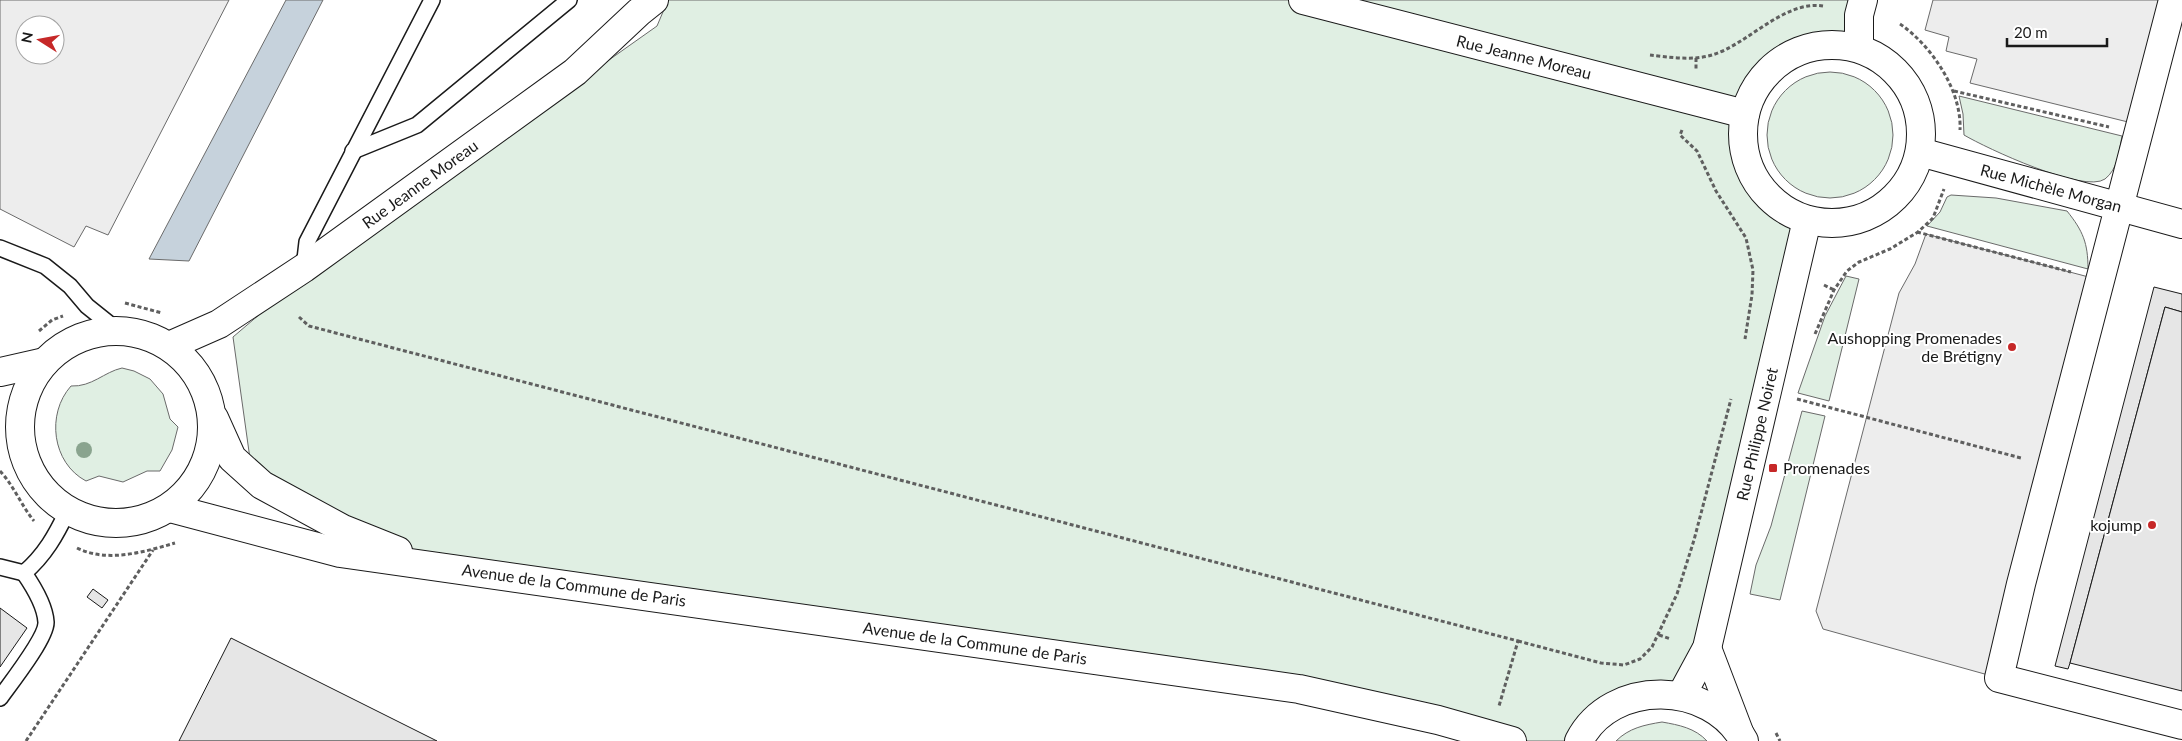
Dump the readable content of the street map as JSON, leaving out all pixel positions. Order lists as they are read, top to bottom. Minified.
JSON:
{"streets":{"street":["Rue Jeanne Moreau","Rue Michèle Morgan","Rue Philippe Noiret","Avenue de la Commune de Paris"]},"crossings":[["Rue Jeanne Moreau","Rue Michèle Morgan"],["Rue Jeanne Moreau","Rue Philippe Noiret"],["Rue Michèle Morgan","Rue Philippe Noiret"]],"places":{"other":["Aushopping Promenades de Brétigny","kojump"],"transit":["Promenades"]},"scale_bar":"20 m","north":"left"}
